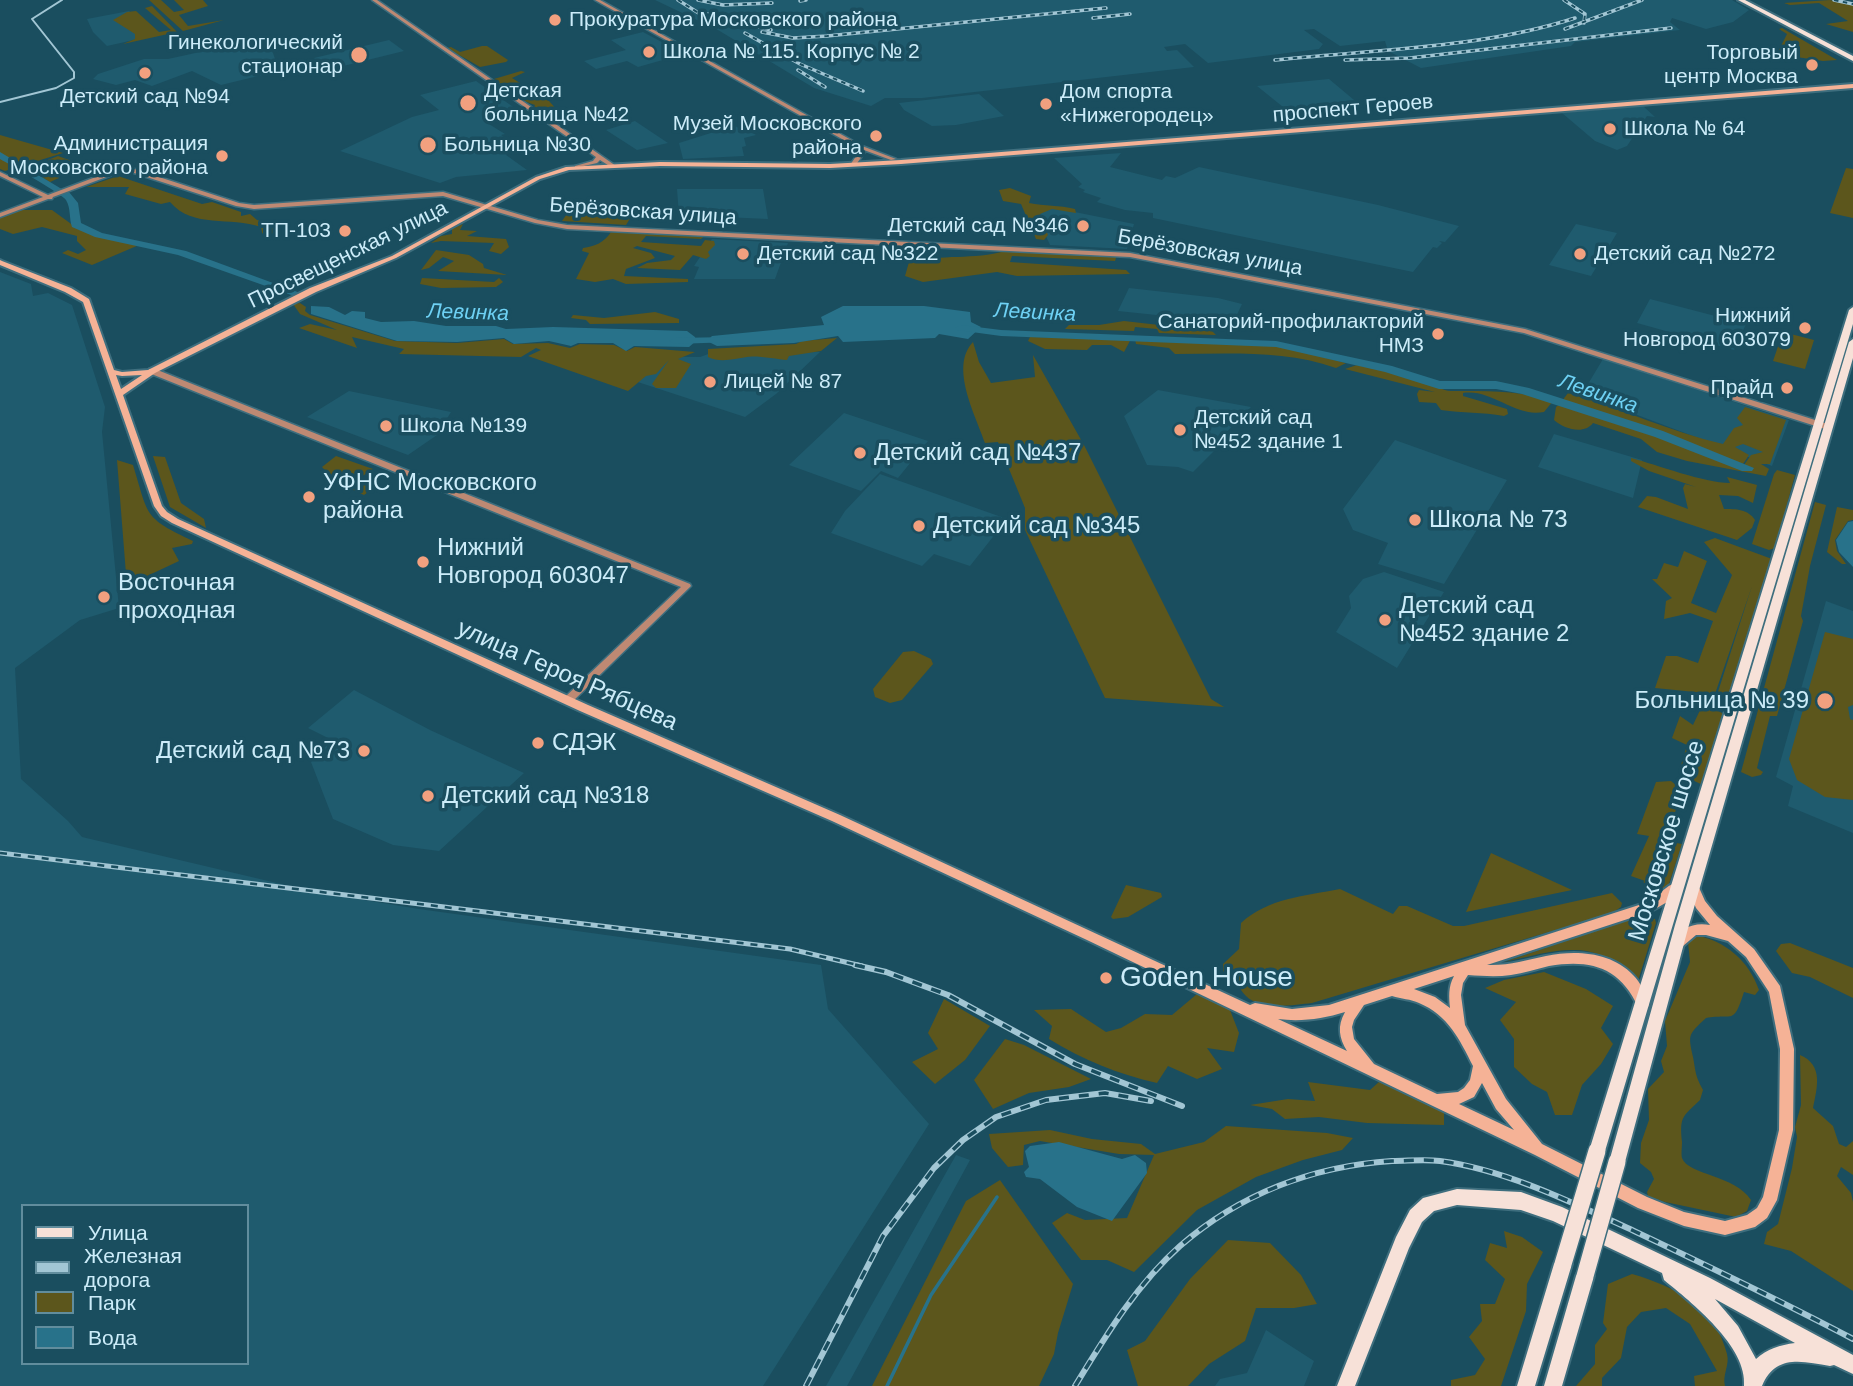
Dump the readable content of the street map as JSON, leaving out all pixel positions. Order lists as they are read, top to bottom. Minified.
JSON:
{"streets":{"main road":["проспект Героев","Просвещенская улица","улица Героя Рябцева","Московское шоссе"],"street":["Берёзовская улица"]},"crossings":[["проспект Героев","Просвещенская улица"],["Берёзовская улица","Просвещенская улица"],["Берёзовская улица","Московское шоссе"]],"water":["Левинка"],"places":["Прокуратура Московского района","Школа № 115. Корпус № 2","Гинекологический стационар","Торговый центр Москва","Детский сад №94","Детская больница №42","Дом спорта «Нижегородец»","Школа № 64","Музей Московского района","Больница №30","Администрация Московского района","Детский сад №346","ТП-103","Детский сад №322","Детский сад №272","Нижний Новгород 603079","Санаторий-профилакторий НМЗ","Лицей № 87","Прайд","Школа №139","Детский сад №452 здание 1","Детский сад №437","УФНС Московского района","Школа № 73","Детский сад №345","Нижний Новгород 603047","Восточная проходная","Детский сад №452 здание 2","Больница № 39","СДЭК","Детский сад №73","Детский сад №318","Goden House"],"legend":["Улица","Железная дорога","Парк","Вода"]}
